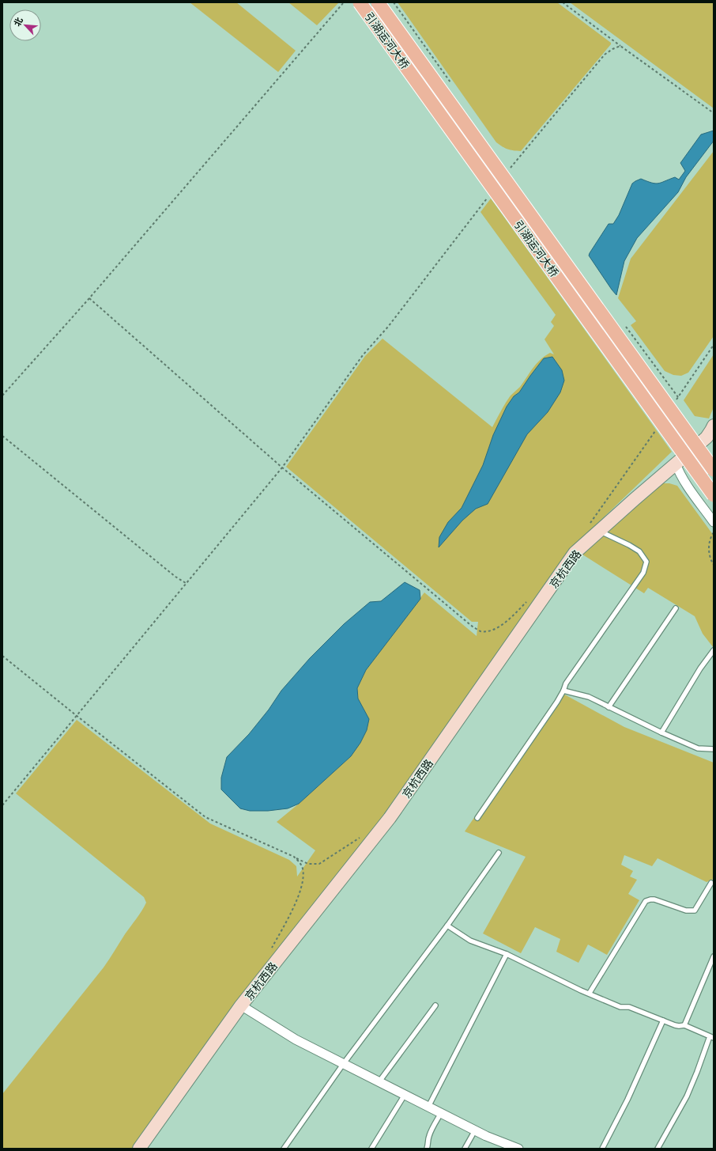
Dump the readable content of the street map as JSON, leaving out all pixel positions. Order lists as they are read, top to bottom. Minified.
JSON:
{"streets":{"main road":["引湖运河大桥","京杭西路"]},"north":"top left"}
